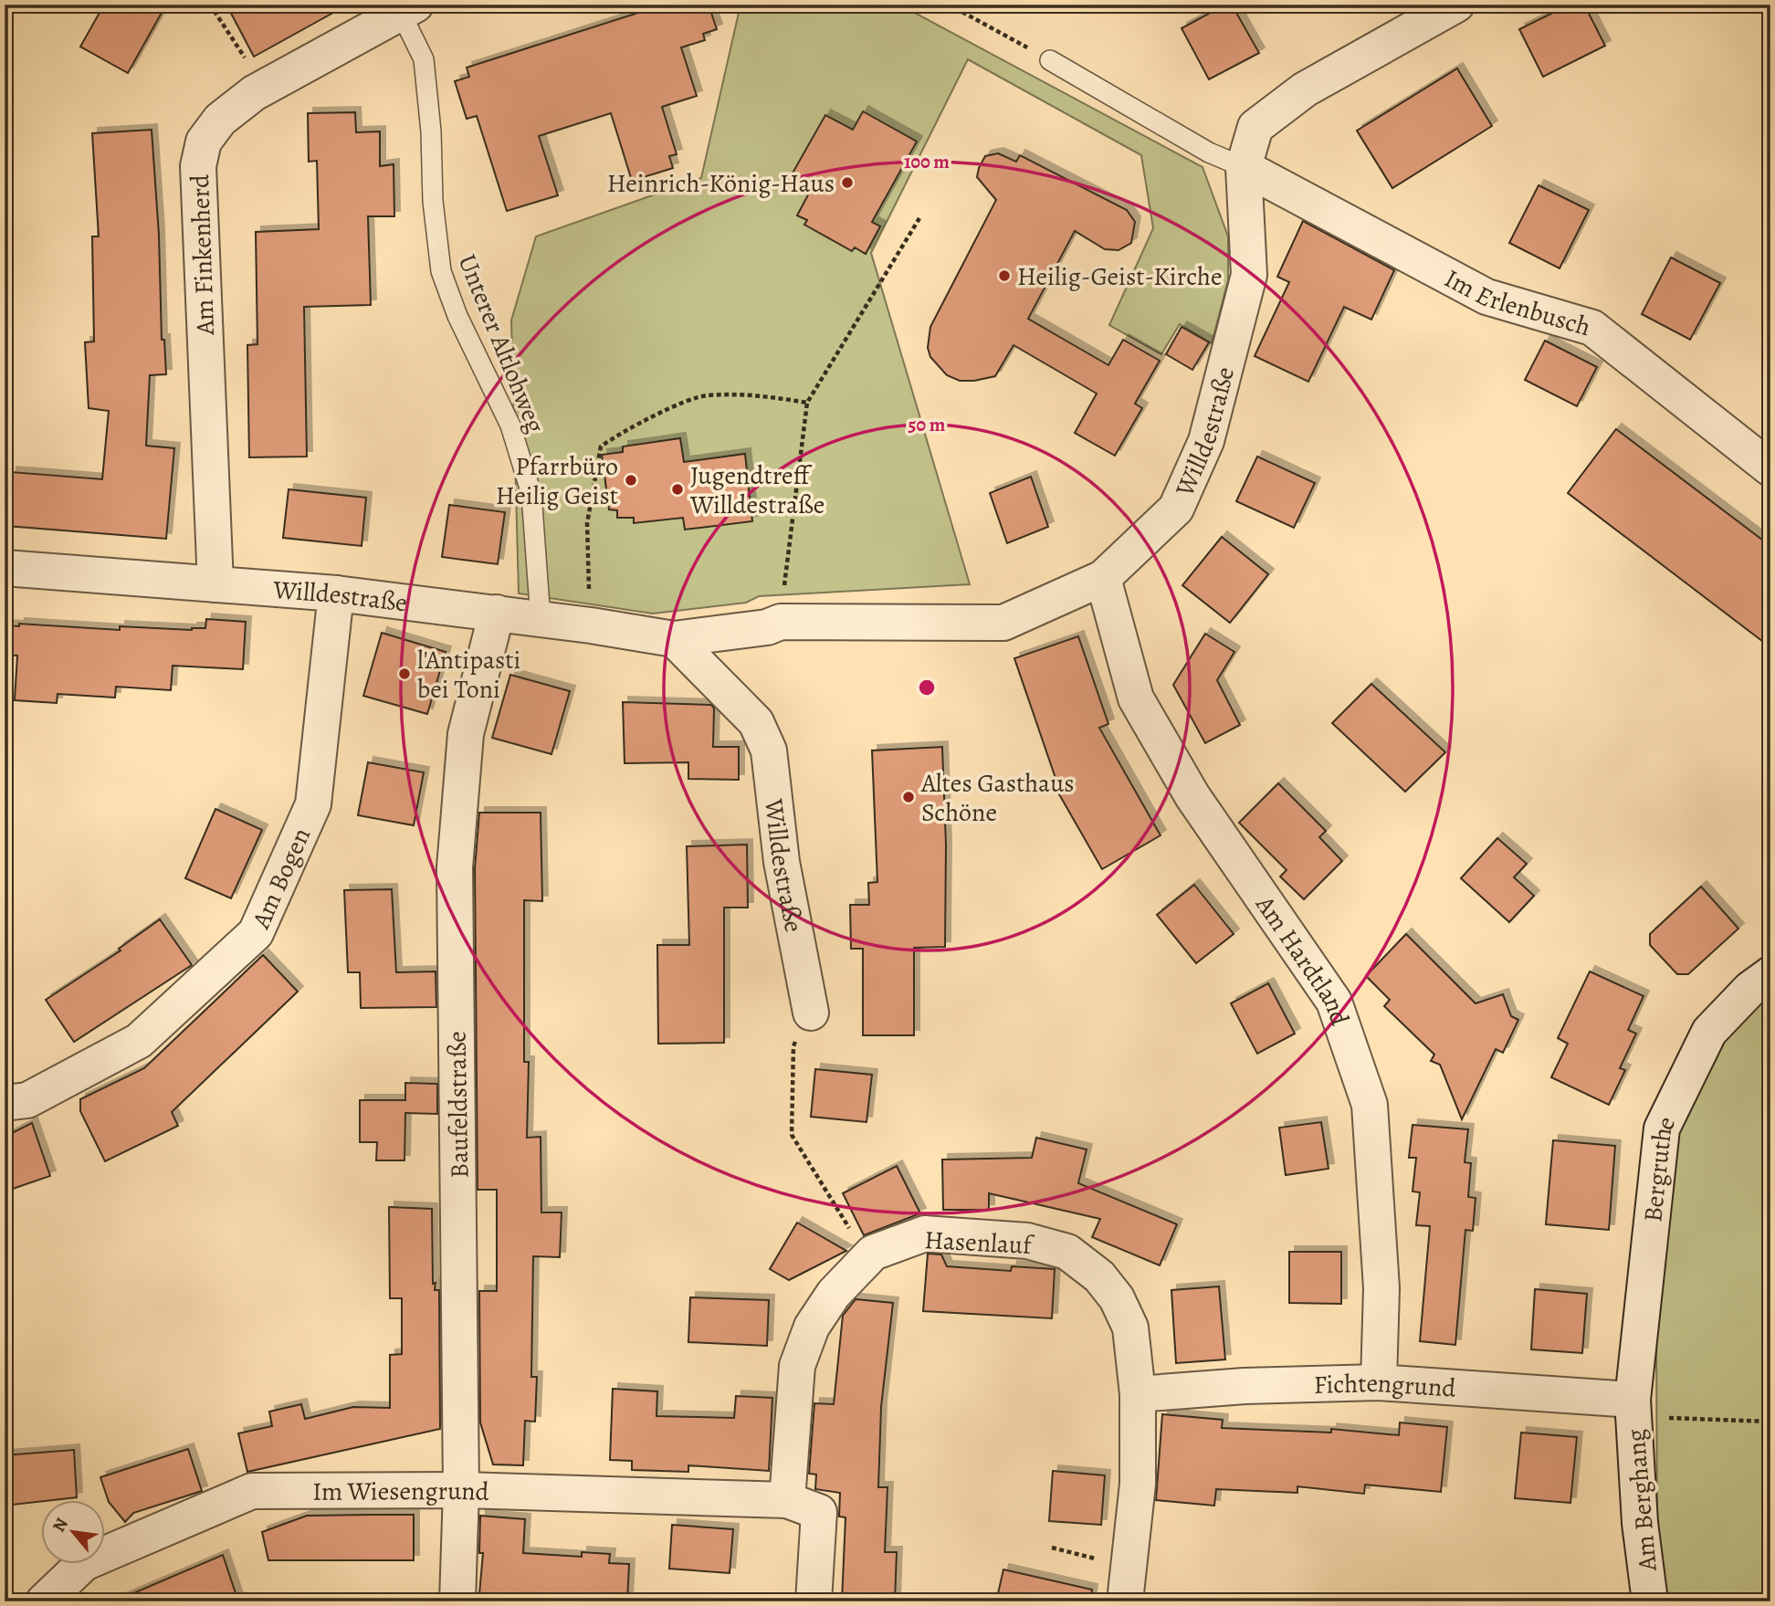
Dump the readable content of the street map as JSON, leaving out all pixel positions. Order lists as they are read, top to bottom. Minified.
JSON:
{"streets":{"street":["Am Finkenherd","Im Erlenbusch","Willdestraße","Am Bogen","Am Hardtland","Baufeldstraße","Bergruthe","Hasenlauf","Fichtengrund","Im Wiesengrund","Am Berghang"],"lane":["Unterer Altlohweg"]},"crossings":[["Am Finkenherd","Unterer Altlohweg"],["Am Finkenherd","Willdestraße"],["Im Erlenbusch","Willdestraße"],["Unterer Altlohweg","Willdestraße"],["Willdestraße","Am Bogen"],["Willdestraße","Am Hardtland"],["Willdestraße","Baufeldstraße"],["Am Hardtland","Fichtengrund"],["Baufeldstraße","Im Wiesengrund"],["Bergruthe","Fichtengrund"],["Bergruthe","Am Berghang"],["Hasenlauf","Fichtengrund"],["Hasenlauf","Im Wiesengrund"],["Fichtengrund","Am Berghang"]],"places":["Heinrich-König-Haus","Heilig-Geist-Kirche","Pfarrbüro Heilig Geist","Jugendtreff Willdestraße","l'Antipasti bei Toni","Altes Gasthaus Schöne"],"north":"top left","rings":["100 m","50 m"]}
